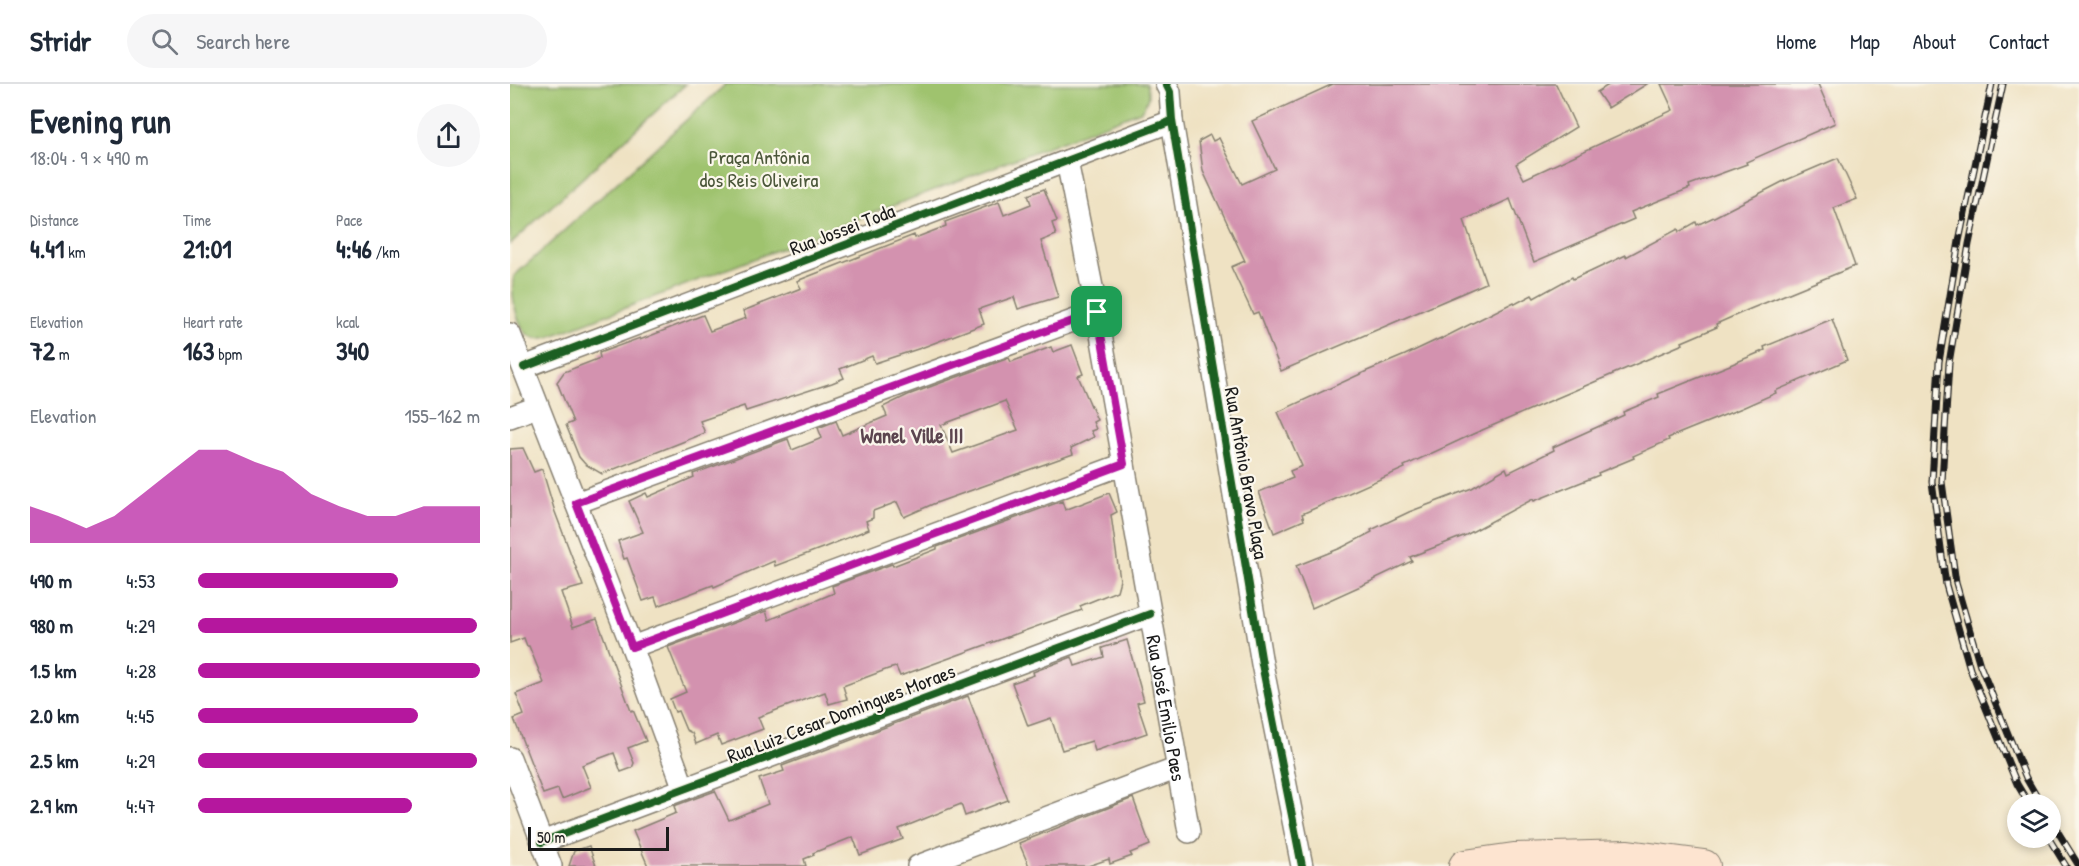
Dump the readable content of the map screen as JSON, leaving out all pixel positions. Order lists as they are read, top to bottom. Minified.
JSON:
{"streets":{"street":["Rua Jossei Toda","Rua Antônio Bravo Plaça","Rua José Emilio Paes","Rua Luiz Cesar Domingues Moraes"]},"crossings":[["Rua Jossei Toda","Rua Antônio Bravo Plaça"],["Rua Jossei Toda","Rua José Emilio Paes"],["Rua José Emilio Paes","Rua Luiz Cesar Domingues Moraes"]],"districts":["Wanel Ville III"],"parks":["Praça Antônia dos Reis Oliveira"],"scale_bar":"50 m","page":{"header":"Stridr","search":"Search here","nav":["Home","Map","About","Contact"],"heading":["Evening run","18:04 · 9 × 490 m"],"stats":[["Distance","4.41 km"],["Time","21:01"],["Pace","4:46 /km"],["Elevation","72 m"],["Heart rate","163 bpm"],["kcal","340"]],"chart":["Elevation","155–162 m"],"list":[{"name":"490 m","note":"4:53"},{"name":"980 m","note":"4:29"},{"name":"1.5 km","note":"4:28"},{"name":"2.0 km","note":"4:45"},{"name":"2.5 km","note":"4:29"},{"name":"2.9 km","note":"4:47"}],"scale":"50 m"}}
